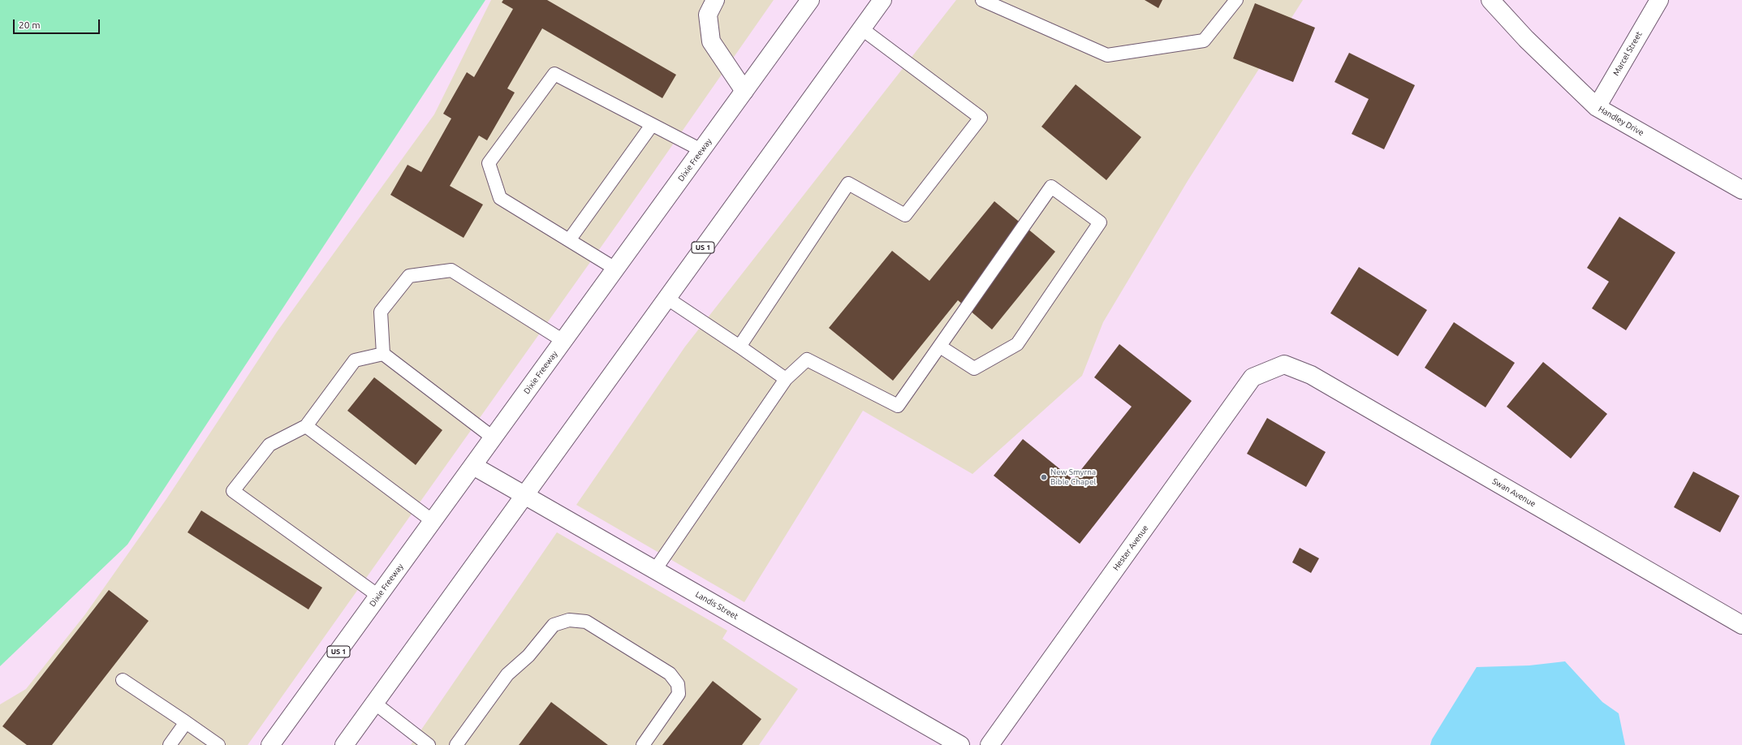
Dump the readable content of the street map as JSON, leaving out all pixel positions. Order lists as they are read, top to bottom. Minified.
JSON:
{"streets":{"street":["Marcel Street","Handley Drive","Dixie Freeway","US 1","Swan Avenue","Hester Avenue","Landis Street"]},"crossings":[["Marcel Street","Handley Drive"],["Dixie Freeway","Landis Street"],["US 1","Landis Street"],["Swan Avenue","Hester Avenue"]],"places":["New Smyrna Bible Chapel"],"scale_bar":"20 m"}
